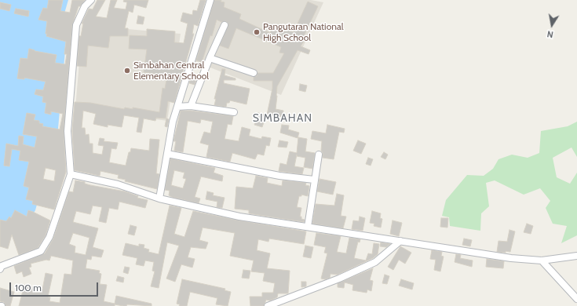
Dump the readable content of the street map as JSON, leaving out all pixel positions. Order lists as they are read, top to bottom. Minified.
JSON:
{"districts":["SIMBAHAN"],"places":["Pangutaran National High School","Simbahan Central Elementary School"],"scale_bar":"100 m","north":"bottom"}
